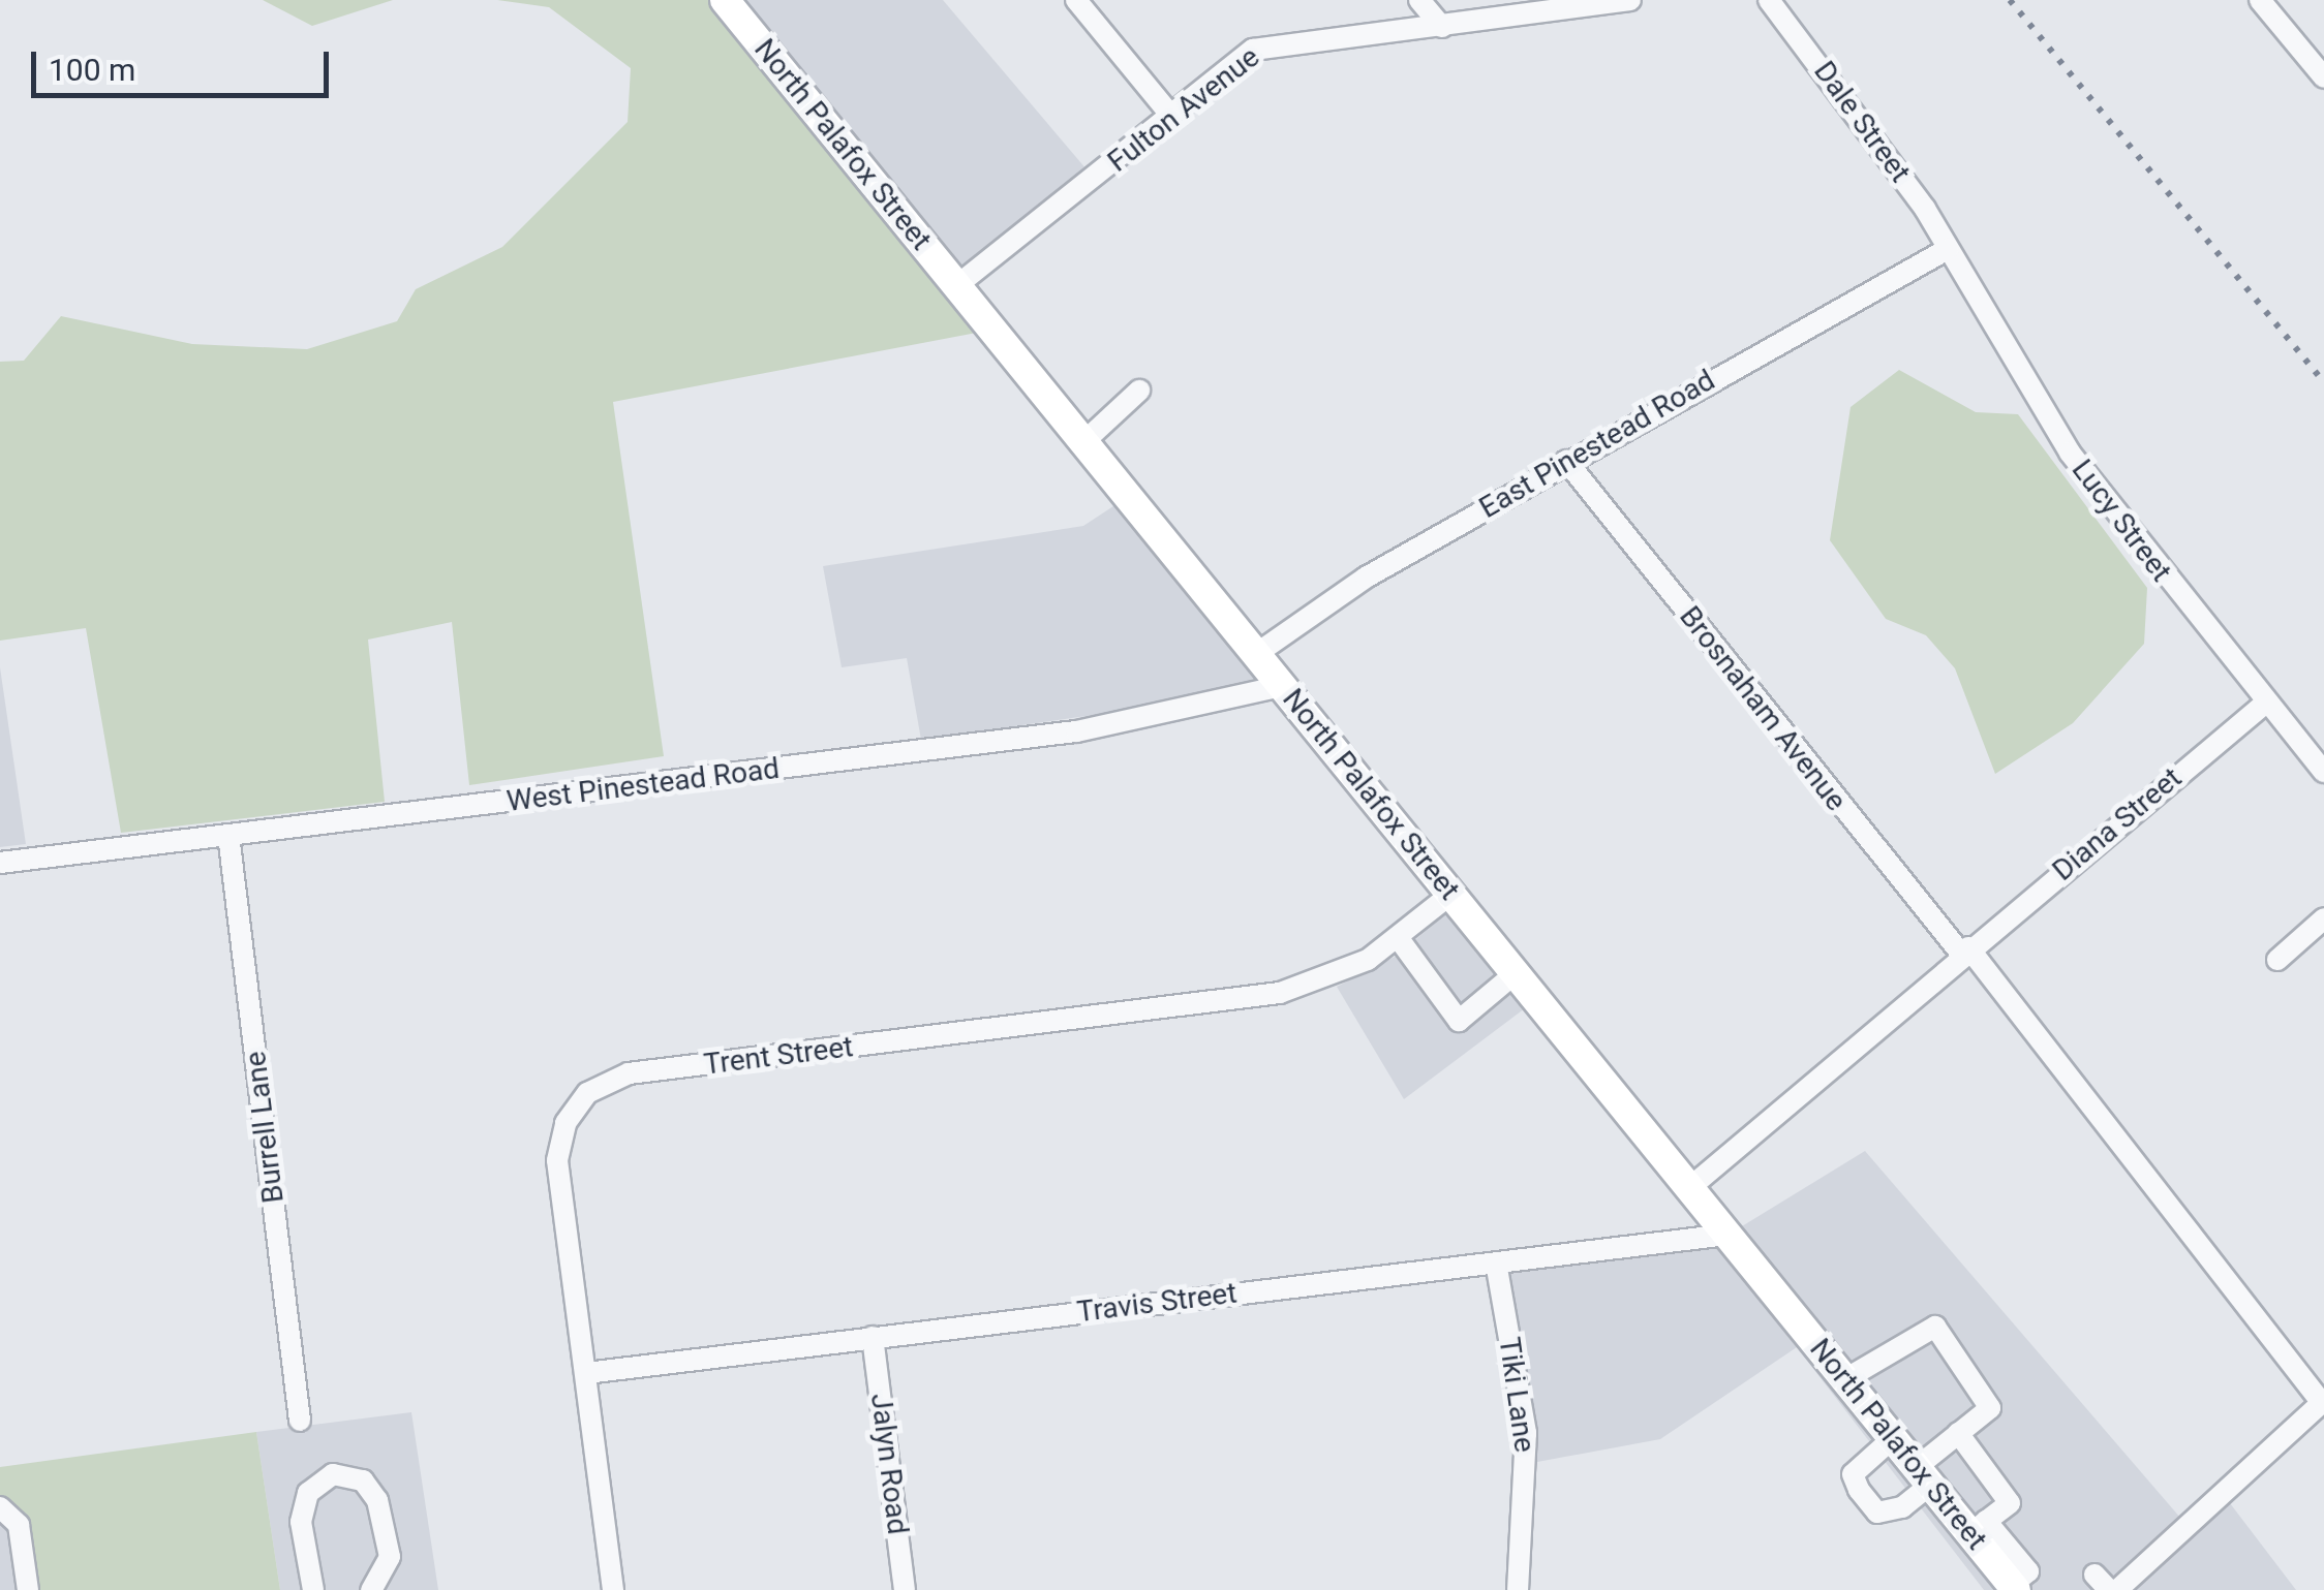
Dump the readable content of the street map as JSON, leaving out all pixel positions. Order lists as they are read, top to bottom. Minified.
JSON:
{"streets":{"main road":["North Palafox Street"],"street":["Fulton Avenue","Dale Street","East Pinestead Road","Lucy Street","Brosnaham Avenue","West Pinestead Road","Diana Street","Trent Street","Burrell Lane","Travis Street","Tiki Lane","Jalyn Road"]},"crossings":[["Fulton Avenue","North Palafox Street"],["Dale Street","East Pinestead Road"],["Dale Street","Lucy Street"],["North Palafox Street","East Pinestead Road"],["North Palafox Street","West Pinestead Road"],["North Palafox Street","Diana Street"],["North Palafox Street","Trent Street"],["North Palafox Street","Travis Street"],["East Pinestead Road","Lucy Street"],["East Pinestead Road","Brosnaham Avenue"],["Lucy Street","Diana Street"],["Brosnaham Avenue","Diana Street"],["West Pinestead Road","Burrell Lane"],["Trent Street","Travis Street"],["Travis Street","Tiki Lane"],["Travis Street","Jalyn Road"]],"scale_bar":"100 m"}
